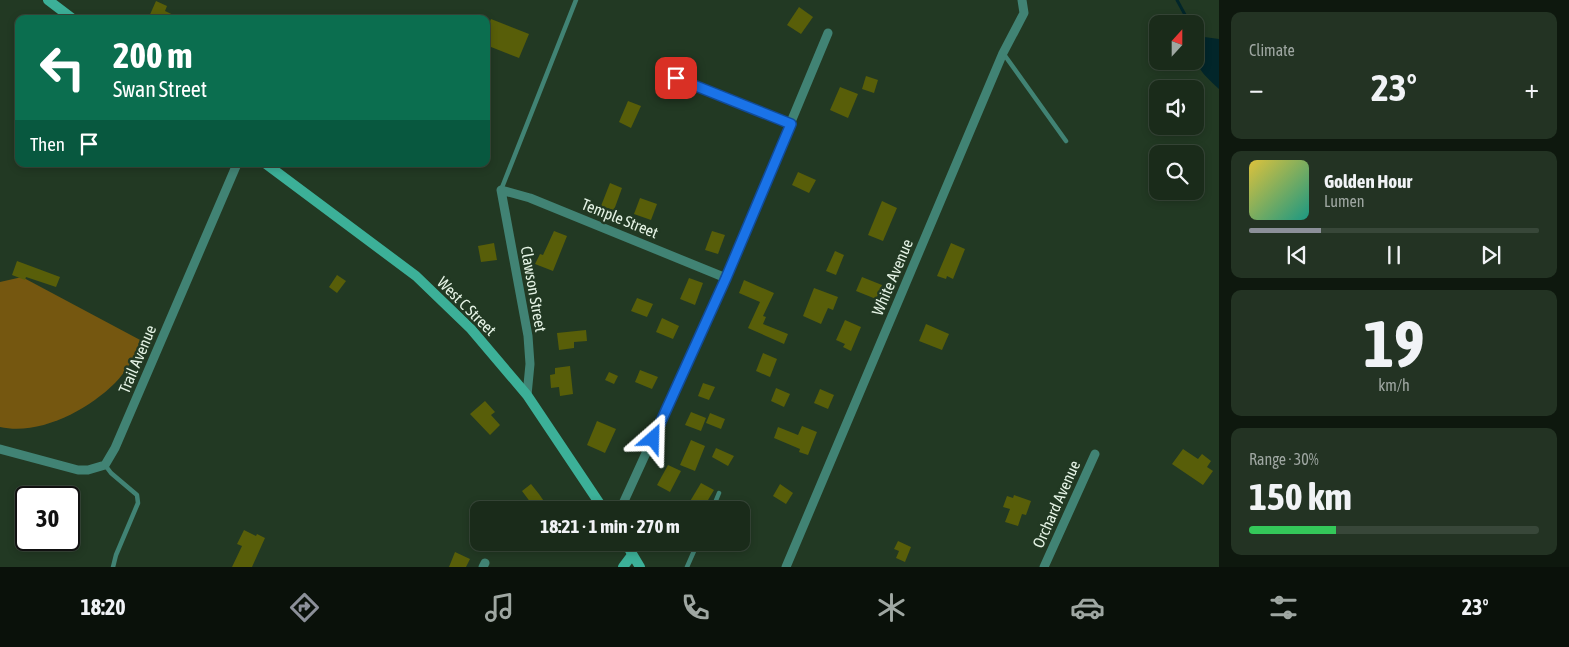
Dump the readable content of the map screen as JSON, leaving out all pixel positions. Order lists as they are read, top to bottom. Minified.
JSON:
{"streets":{"main road":["West C Street"],"street":["Temple Street","White Avenue","Clawson Street","Trail Avenue","Orchard Avenue"]},"crossings":[["Temple Street","Clawson Street"],["Clawson Street","West C Street"]],"north":"top","page":{"tile":["Climate",["19","km/h"],["Range · 30%","150 km"]],"turn":["200 m","Swan Street"],"heat":["−","23°","+"],"then":"Then","song":["Golden Hour","Lumen"],"limit":"30","trip":"18:21 · 1 min · 270 m","tabs":["18:20","23°"]}}
